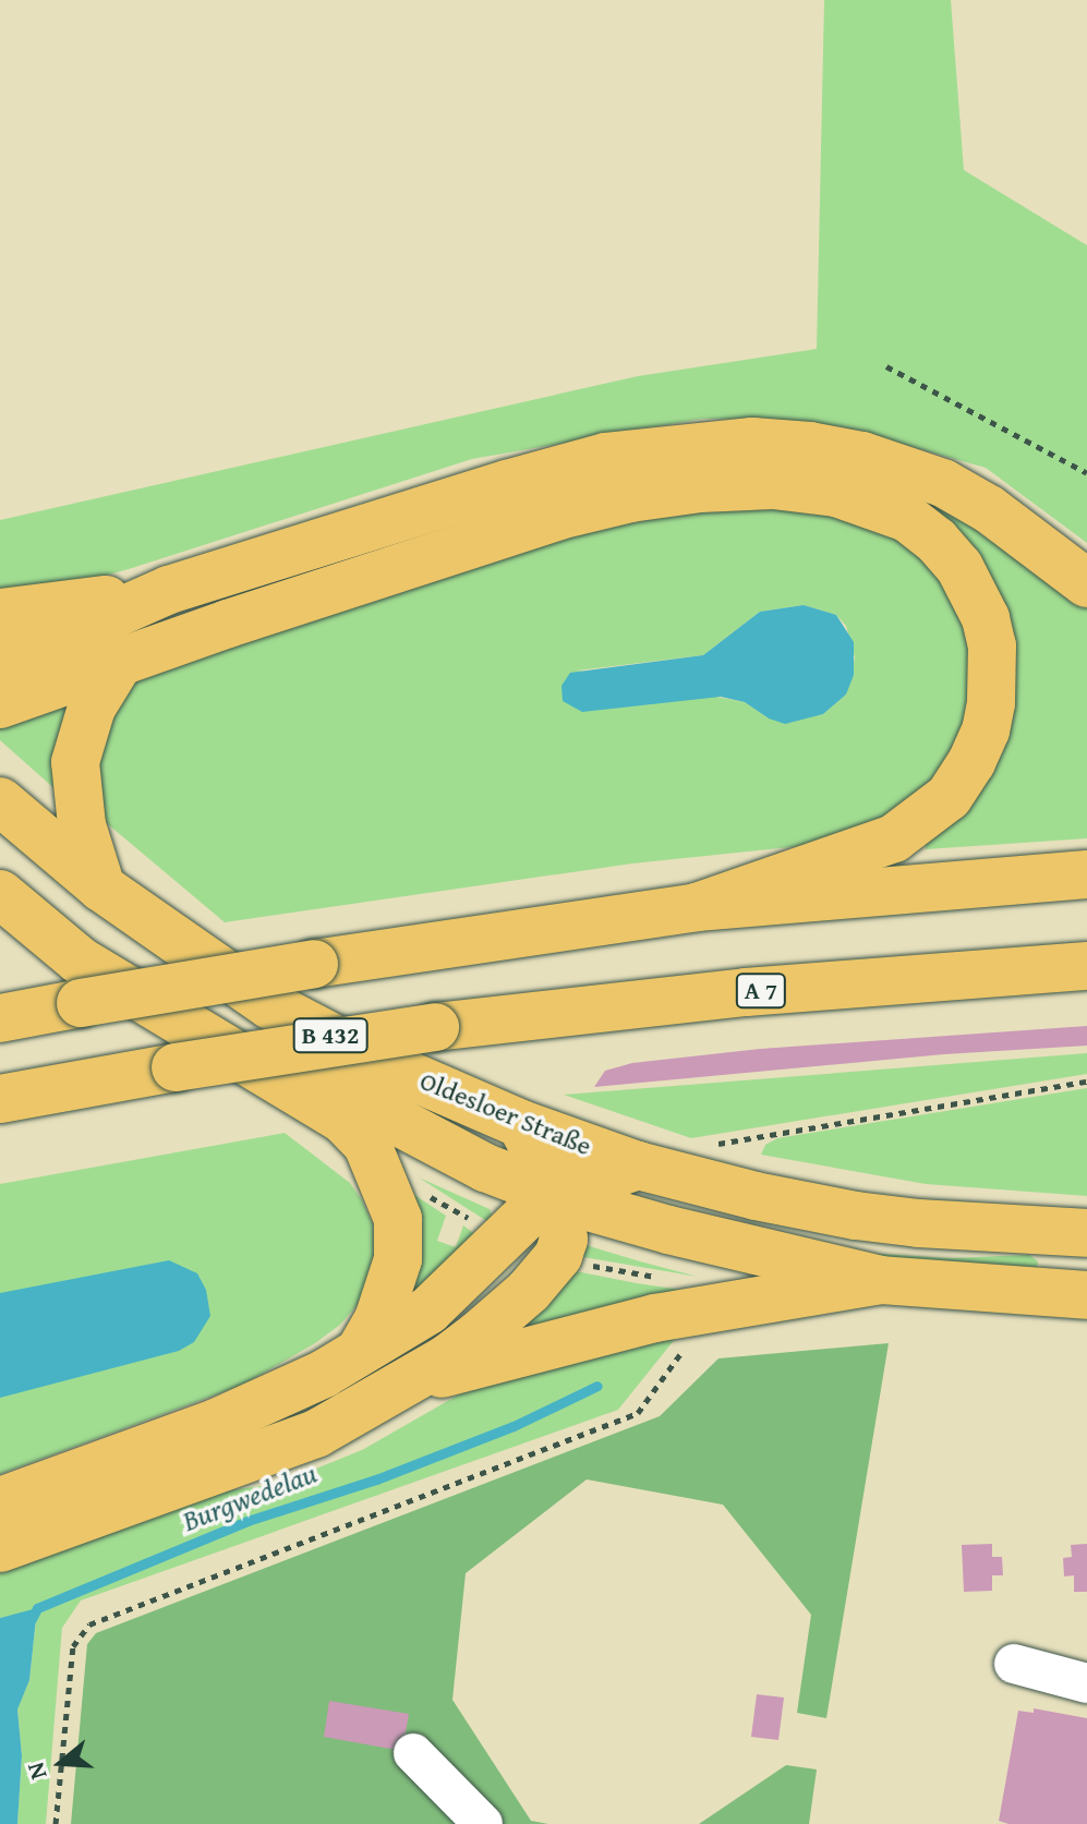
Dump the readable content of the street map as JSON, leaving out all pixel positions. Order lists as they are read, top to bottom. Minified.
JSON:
{"streets":{"main road":["A 7","B 432","Oldesloer Straße"]},"water":["Burgwedelau"],"north":"left"}
